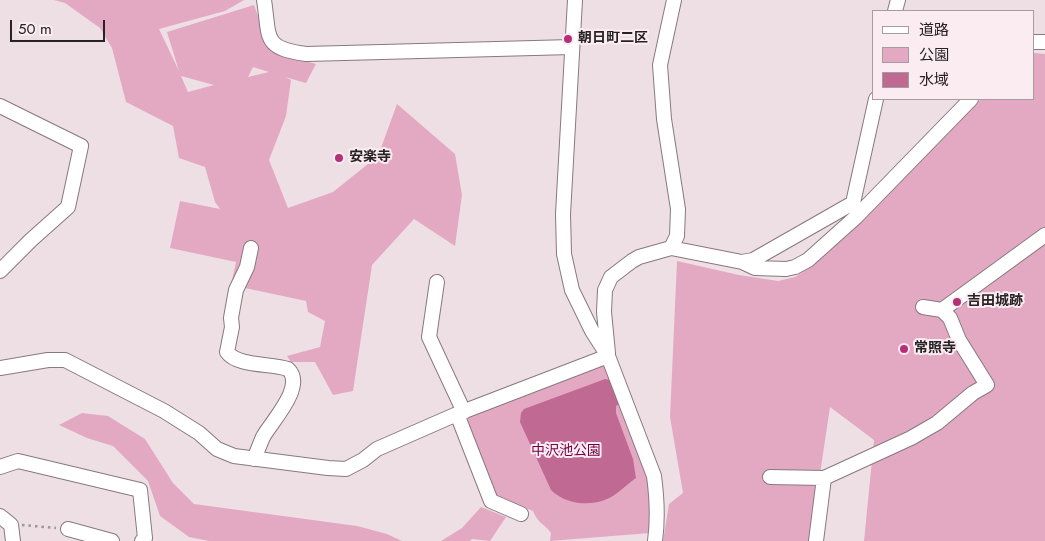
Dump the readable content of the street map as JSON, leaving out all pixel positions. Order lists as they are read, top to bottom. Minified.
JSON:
{"parks":["中沢池公園"],"places":["朝日町二区","安楽寺","吉田城跡","常照寺"],"legend":["道路","公園","水域"],"scale_bar":"50 m"}
